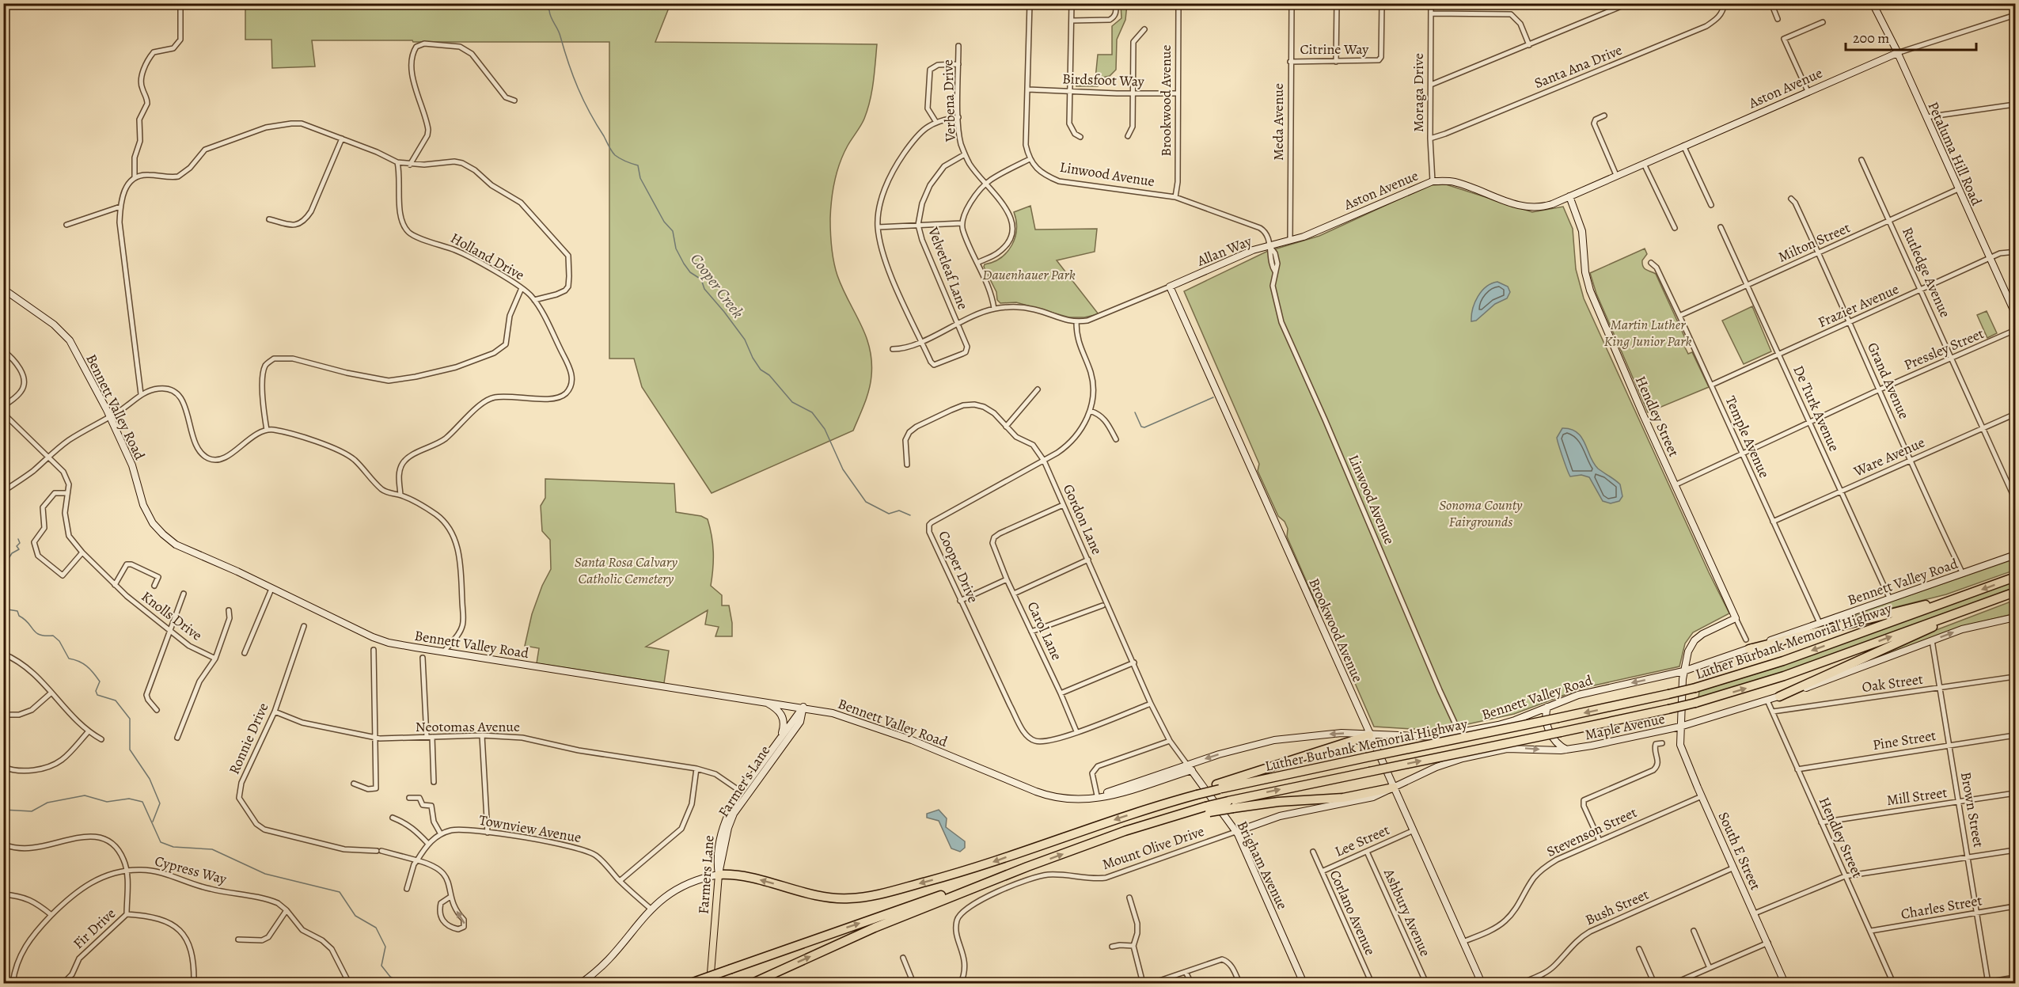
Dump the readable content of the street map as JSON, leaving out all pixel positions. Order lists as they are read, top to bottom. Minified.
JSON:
{"streets":{"highway":["Luther Burbank Memorial Highway"],"main road":["Farmers Lane"],"street":["Citrine Way","Santa Ana Drive","Birdsfoot Way","Aston Avenue","Moraga Drive","Verbena Drive","Brookwood Avenue","Meda Avenue","Petaluma Hill Road","Linwood Avenue","Milton Street","Allan Way","Holland Drive","Velvetleaf Lane","Rutledge Avenue","Frazier Avenue","Pressley Street","Grand Avenue","Bennett Valley Road","De Turk Avenue","Hendley Street","Temple Avenue","Ware Avenue","Gordon Lane","Cooper Drive","Knolls Drive","Carol Lane","Oak Street","Neotomas Avenue","Maple Avenue","Ronnie Drive","Pine Street","Farmer's Lane","Mill Street","Brown Street","Townview Avenue","Stevenson Street","Lee Street","Mount Olive Drive","South E Street","Brigham Avenue","Cypress Way","Bush Street","Charles Street","Corlano Avenue","Ashbury Avenue","Fir Drive"]},"crossings":[["Citrine Way","Meda Avenue"],["Santa Ana Drive","Moraga Drive"],["Birdsfoot Way","Brookwood Avenue"],["Aston Avenue","Moraga Drive"],["Aston Avenue","Meda Avenue"],["Aston Avenue","Petaluma Hill Road"],["Aston Avenue","Allan Way"],["Aston Avenue","Hendley Street"],["Verbena Drive","Velvetleaf Lane"],["Brookwood Avenue","Linwood Avenue"],["Brookwood Avenue","Allan Way"],["Brookwood Avenue","Bennett Valley Road"],["Brookwood Avenue","Maple Avenue"],["Brookwood Avenue","Stevenson Street"],["Brookwood Avenue","Lee Street"],["Meda Avenue","Allan Way"],["Petaluma Hill Road","Milton Street"],["Petaluma Hill Road","Frazier Avenue"],["Linwood Avenue","Allan Way"],["Linwood Avenue","Bennett Valley Road"],["Milton Street","Rutledge Avenue"],["Milton Street","Grand Avenue"],["Milton Street","De Turk Avenue"],["Milton Street","Temple Avenue"],["Rutledge Avenue","Frazier Avenue"],["Rutledge Avenue","Pressley Street"],["Rutledge Avenue","Ware Avenue"],["Frazier Avenue","Grand Avenue"],["Frazier Avenue","De Turk Avenue"],["Frazier Avenue","Temple Avenue"],["Pressley Street","Grand Avenue"],["Pressley Street","De Turk Avenue"],["Pressley Street","Hendley Street"],["Pressley Street","Temple Avenue"],["Grand Avenue","Bennett Valley Road"],["Grand Avenue","Ware Avenue"],["Bennett Valley Road","De Turk Avenue"],["Bennett Valley Road","Temple Avenue"],["Bennett Valley Road","Gordon Lane"],["Bennett Valley Road","Farmer's Lane"],["Bennett Valley Road","South E Street"],["Bennett Valley Road","Brigham Avenue"],["Bennett Valley Road","Farmers Lane"],["De Turk Avenue","Ware Avenue"],["Hendley Street","Oak Street"],["Hendley Street","Maple Avenue"],["Hendley Street","Pine Street"],["Hendley Street","Mill Street"],["Hendley Street","South E Street"],["Hendley Street","Charles Street"],["Temple Avenue","Ware Avenue"],["Gordon Lane","Cooper Drive"],["Gordon Lane","Carol Lane"],["Gordon Lane","Brigham Avenue"],["Cooper Drive","Carol Lane"],["Luther Burbank Memorial Highway","Farmer's Lane"],["Luther Burbank Memorial Highway","Farmers Lane"],["Oak Street","Brown Street"],["Neotomas Avenue","Ronnie Drive"],["Neotomas Avenue","Farmers Lane"],["Maple Avenue","Brown Street"],["Maple Avenue","Mount Olive Drive"],["Maple Avenue","South E Street"],["Maple Avenue","Brigham Avenue"],["Ronnie Drive","Townview Avenue"],["Pine Street","Brown Street"],["Farmer's Lane","Farmers Lane"],["Mill Street","Brown Street"],["Brown Street","Charles Street"],["Stevenson Street","South E Street"],["Lee Street","Corlano Avenue"],["Lee Street","Ashbury Avenue"],["Mount Olive Drive","Brigham Avenue"],["South E Street","Bush Street"]],"water":["Cooper Creek"],"parks":["Dauenhauer Park","Martin Luther King Junior Park","Sonoma County Fairgrounds","Santa Rosa Calvary Catholic Cemetery"],"scale_bar":"200 m"}
